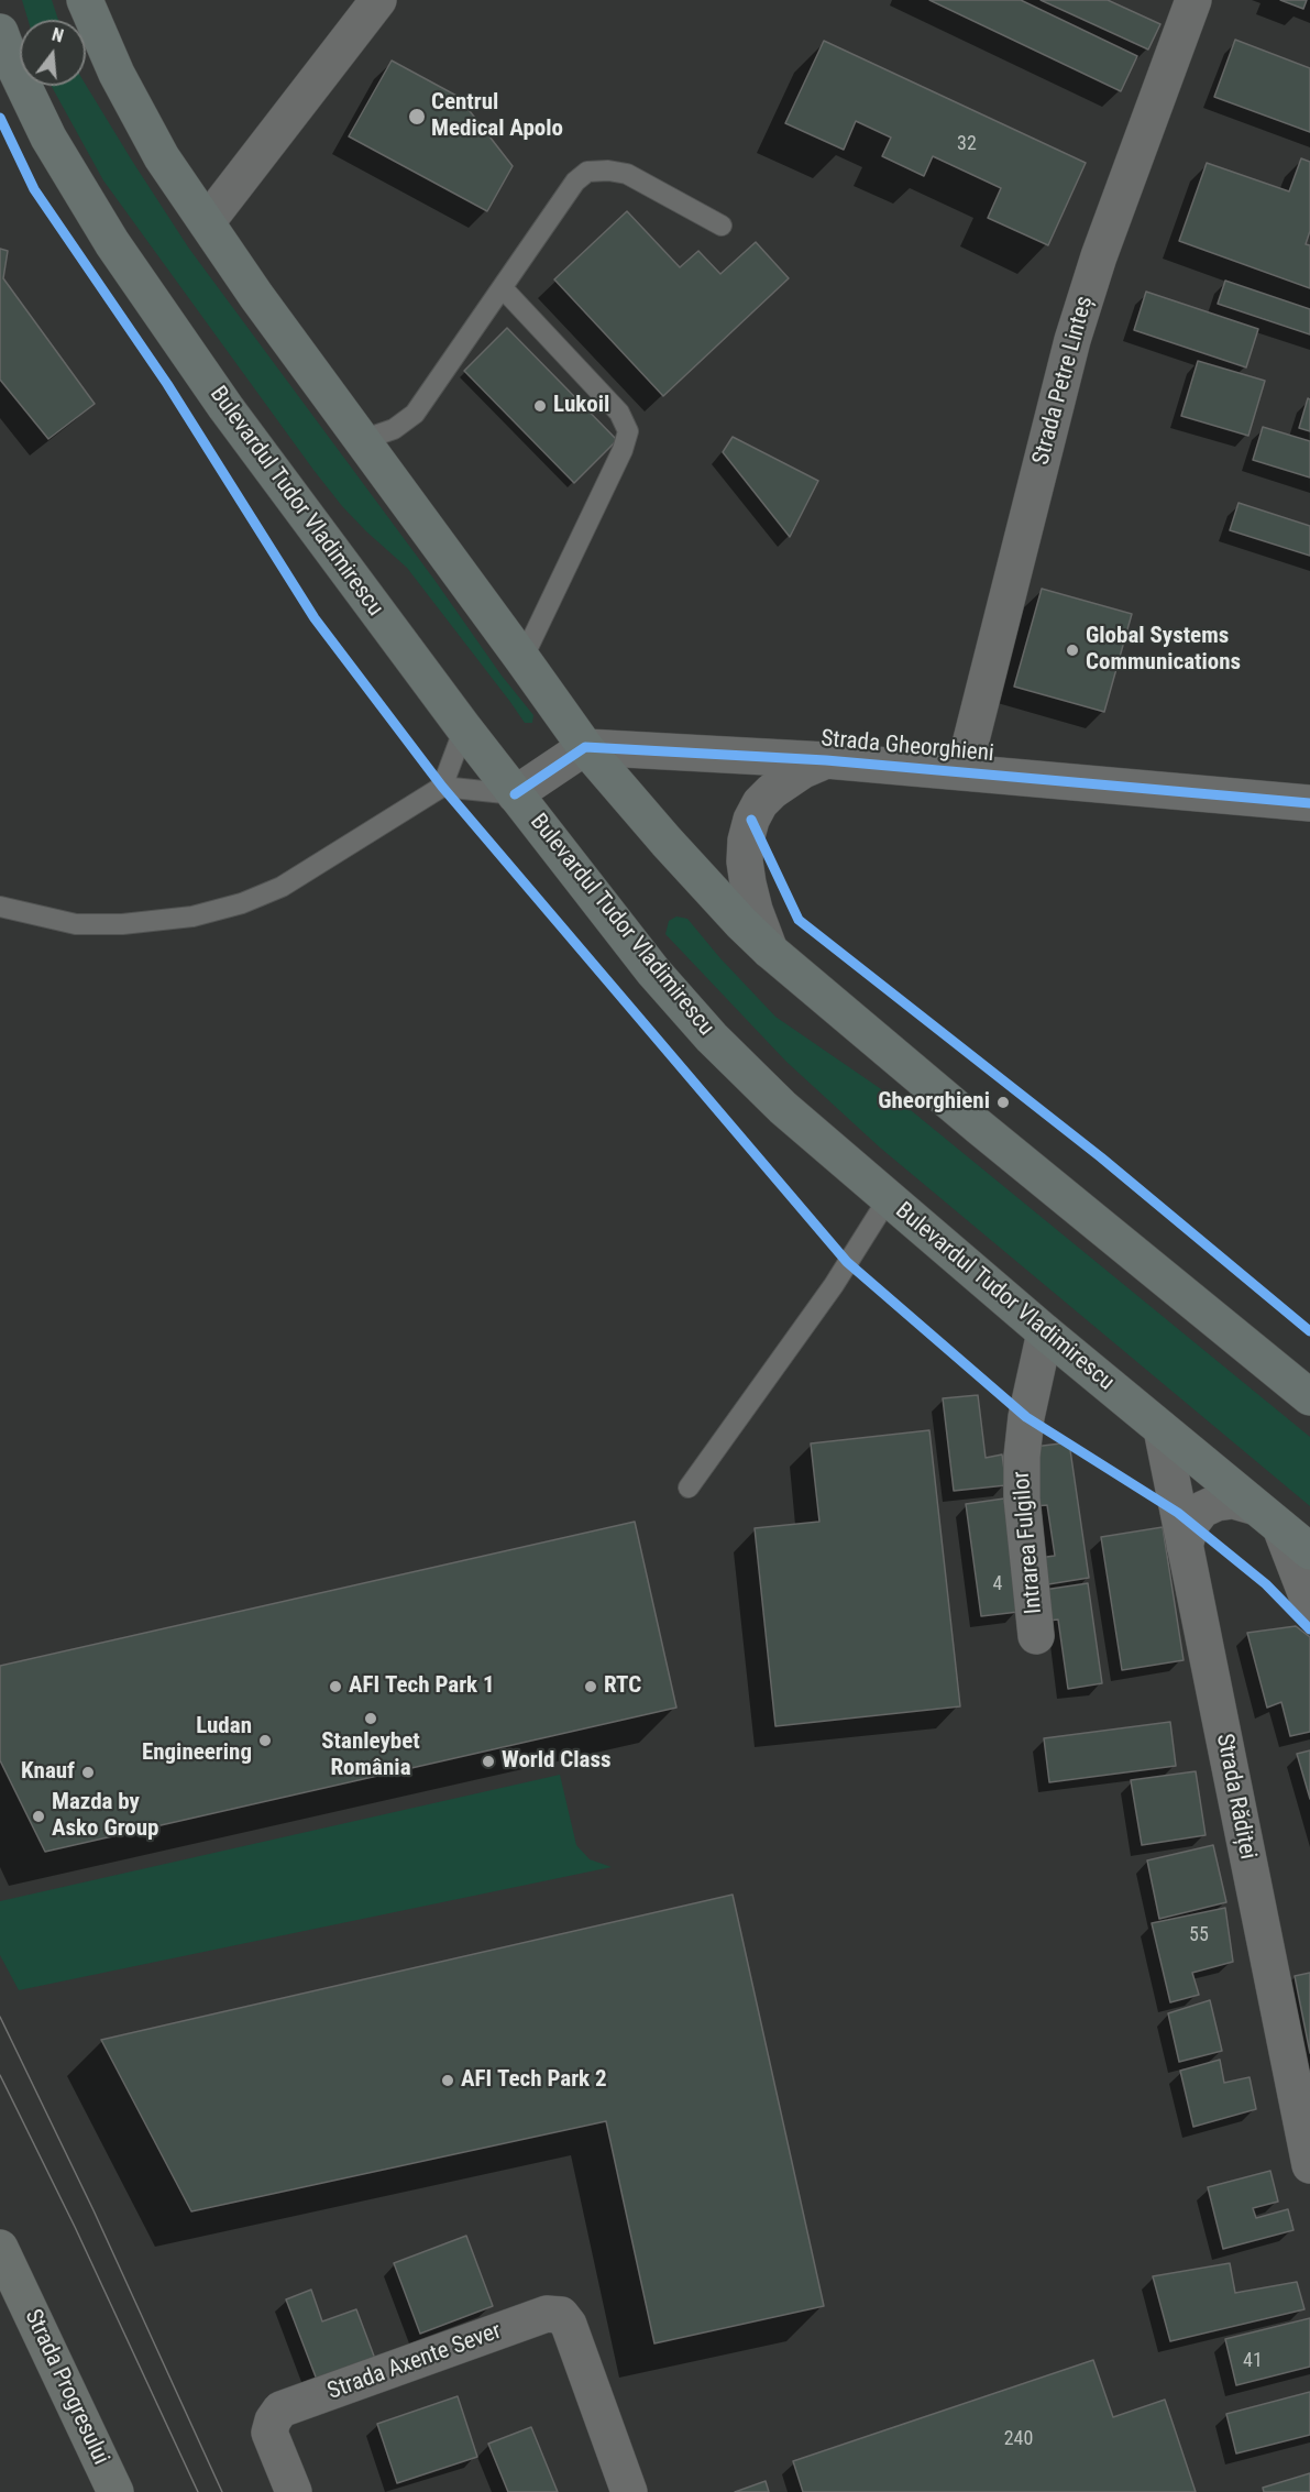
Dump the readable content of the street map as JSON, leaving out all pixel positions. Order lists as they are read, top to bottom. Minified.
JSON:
{"streets":{"main road":["Bulevardul Tudor Vladimirescu","Strada Progresului"],"street":["Strada Petre Linteș","Strada Gheorghieni","Intrarea Fulgilor","Strada Rădiței","Strada Axente Sever"]},"crossings":[["Strada Petre Linteș","Strada Gheorghieni"],["Bulevardul Tudor Vladimirescu","Intrarea Fulgilor"],["Bulevardul Tudor Vladimirescu","Strada Rădiței"]],"places":["Centrul Medical Apolo","Lukoil","Global Systems Communications","Gheorghieni","AFI Tech Park 1","RTC","Stanleybet România","Ludan Engineering","World Class","Knauf","Mazda by Asko Group","AFI Tech Park 2"],"house_numbers":["32","4","55","41","240"],"north":"top"}
